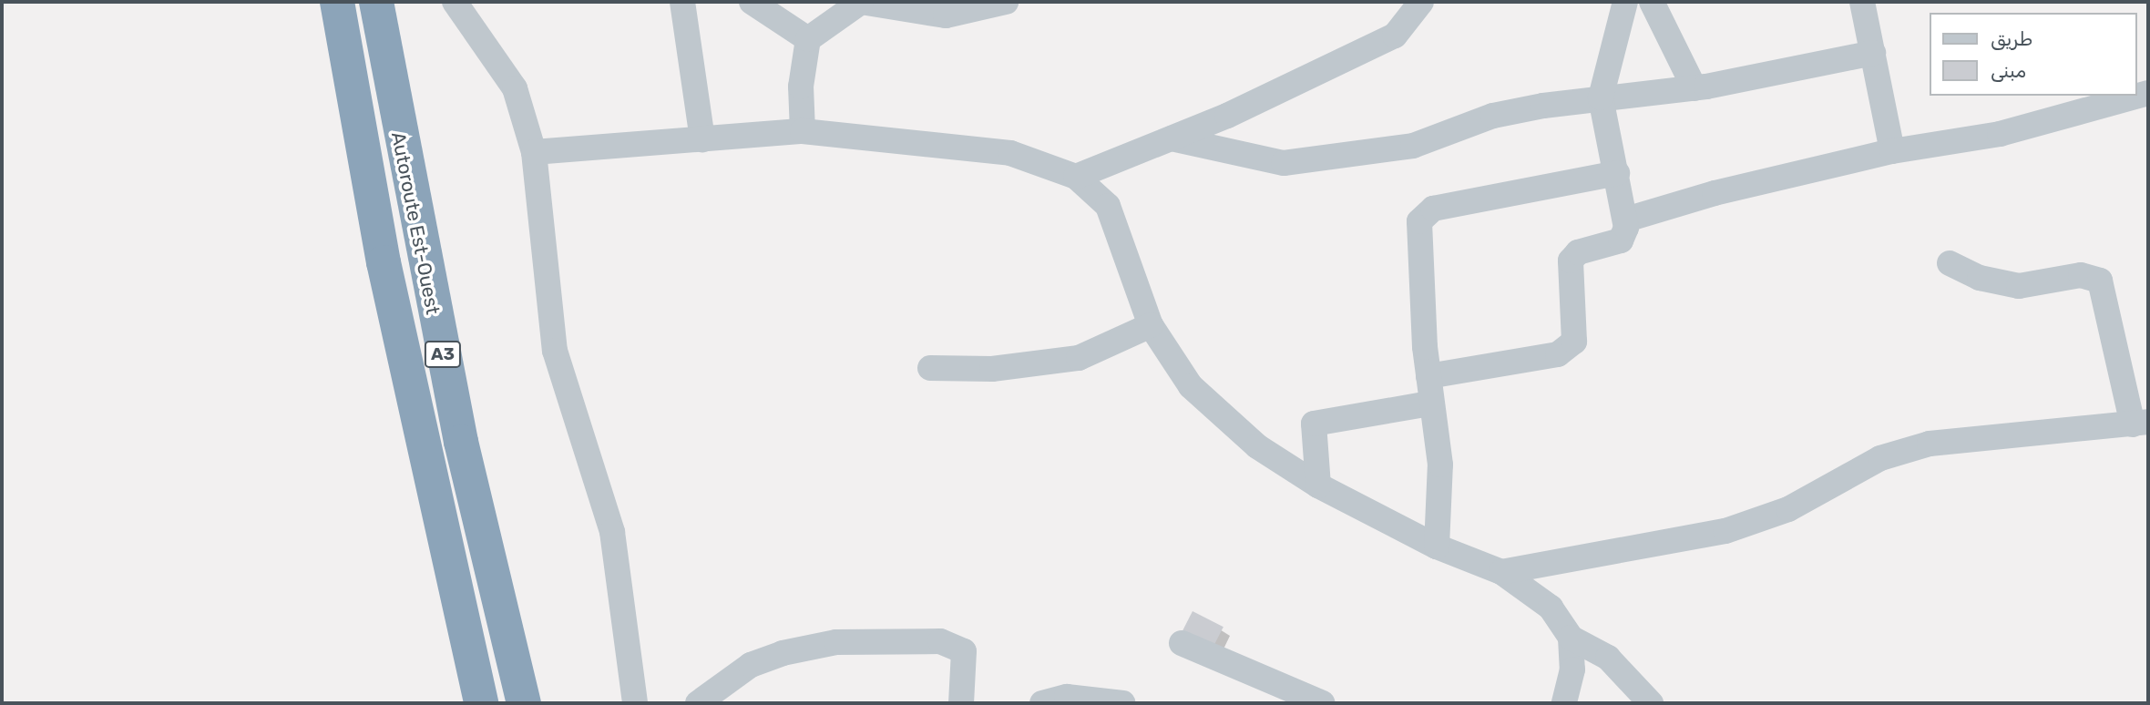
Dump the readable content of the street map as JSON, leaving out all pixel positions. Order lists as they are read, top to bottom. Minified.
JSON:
{"streets":{"highway":["Autoroute Est-Ouest","A3"]},"legend":["طريق","مبنى"]}
